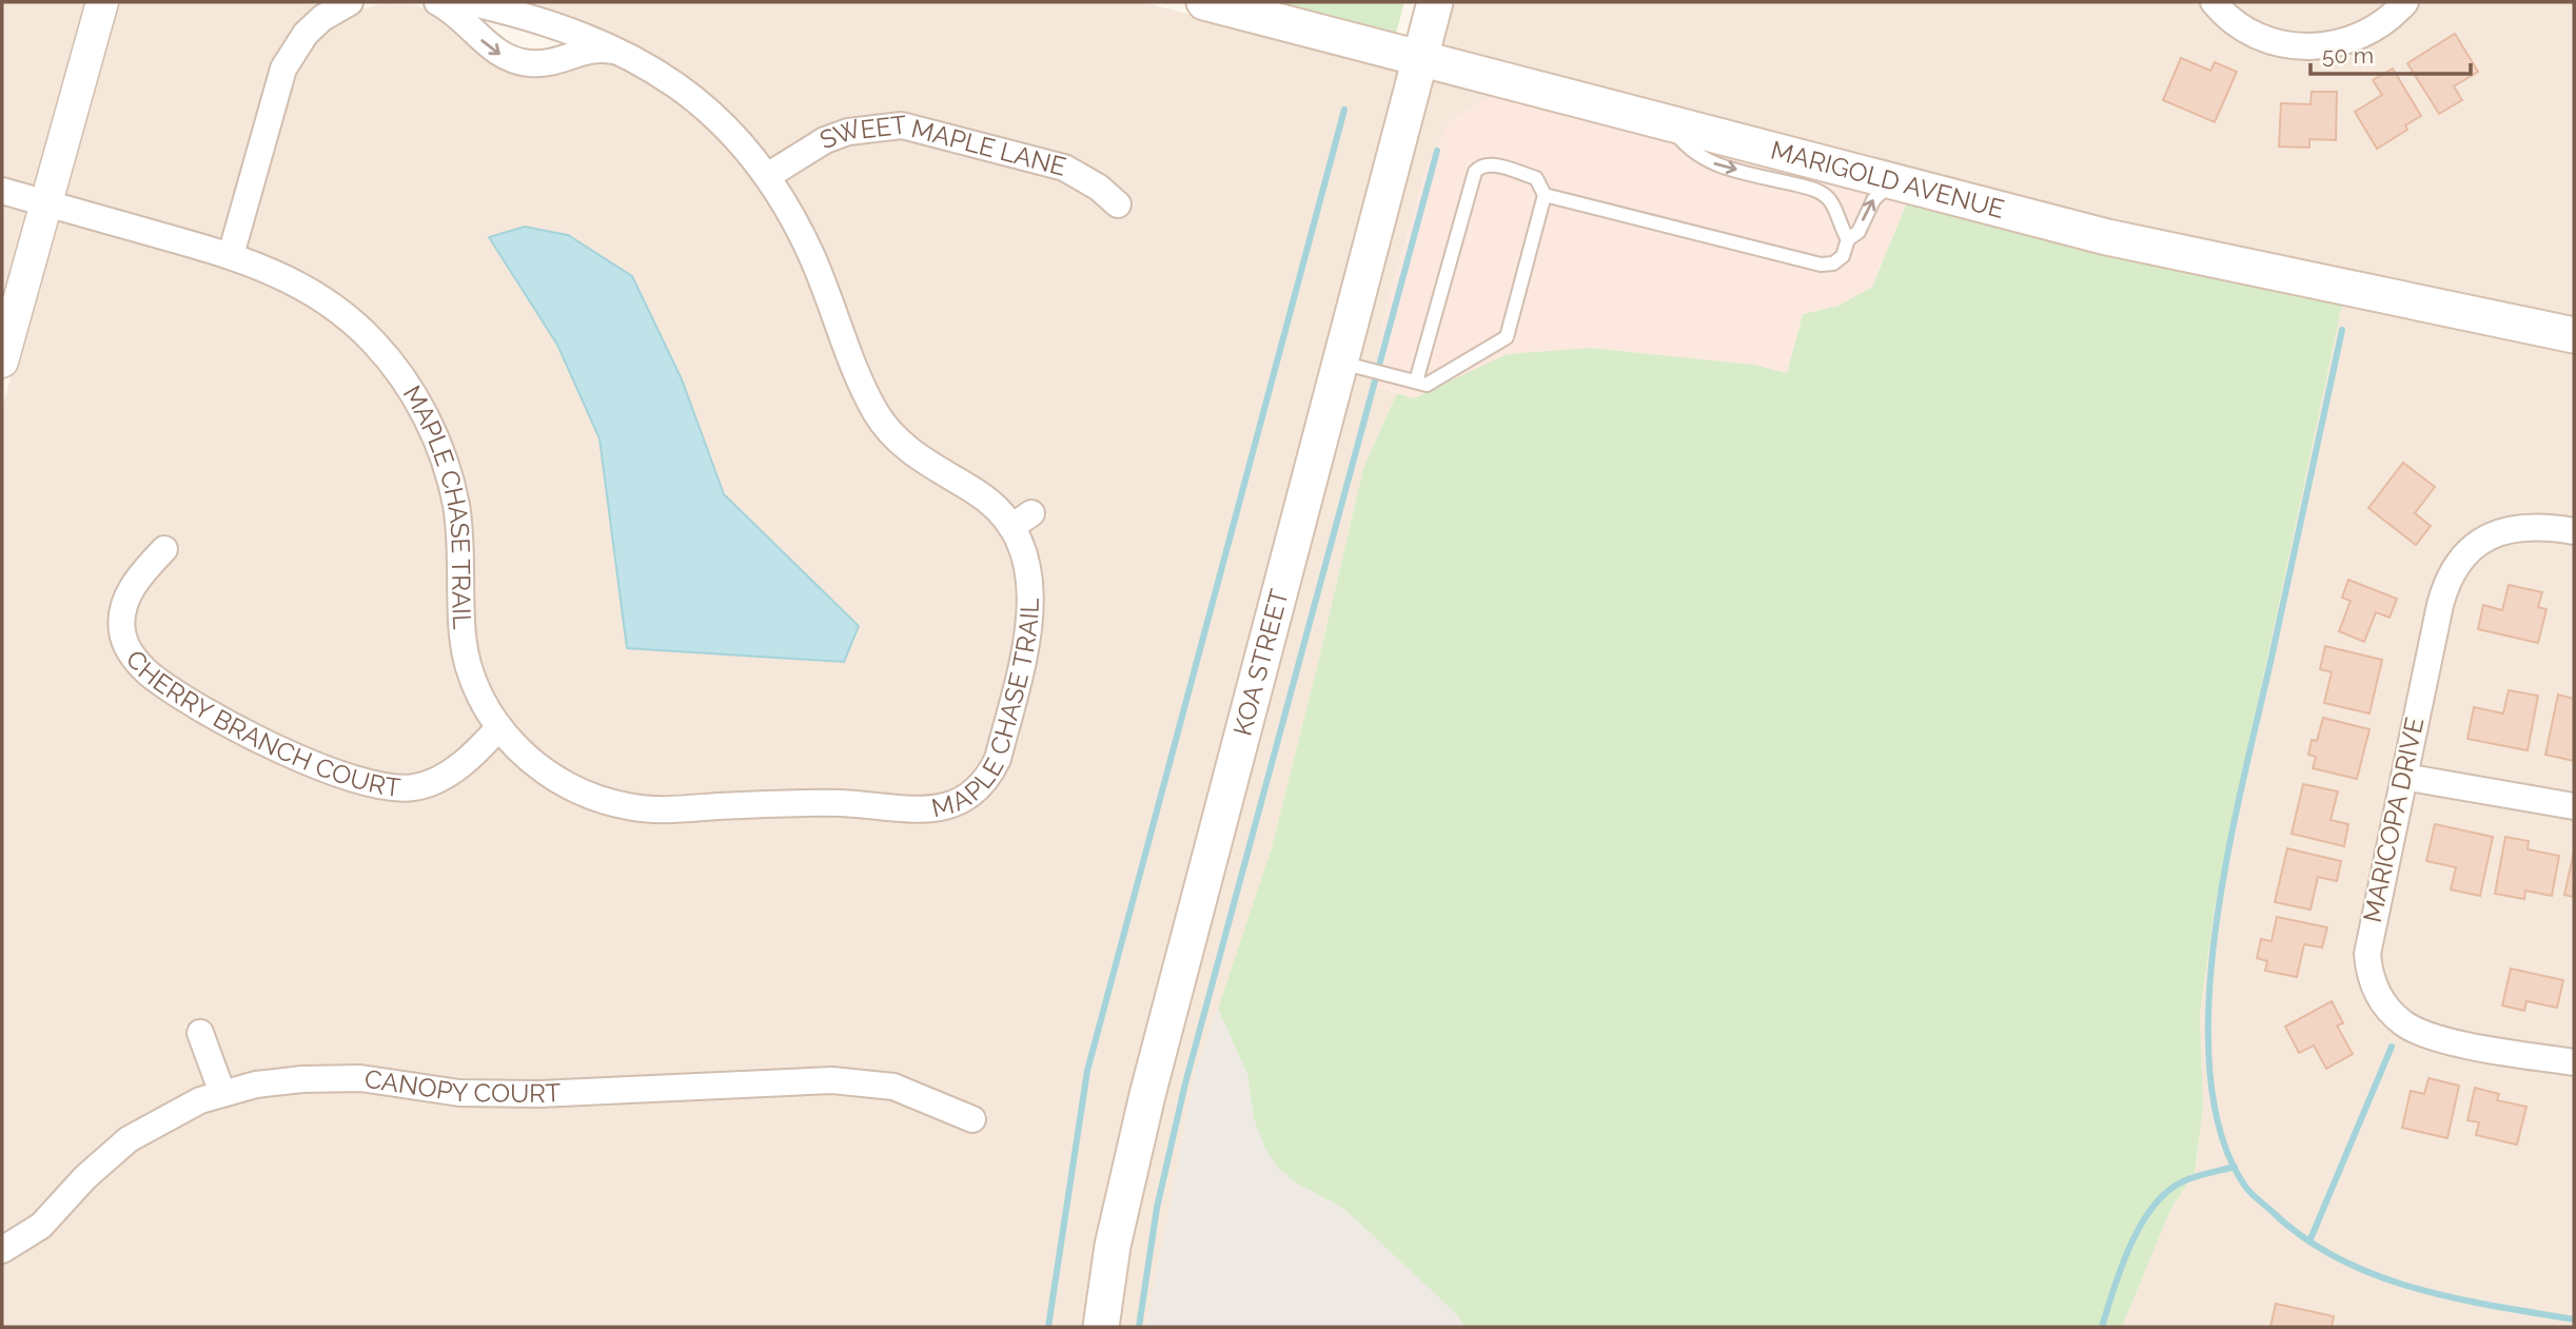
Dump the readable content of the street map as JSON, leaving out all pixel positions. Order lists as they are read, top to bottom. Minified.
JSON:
{"streets":{"main road":["MARIGOLD AVENUE","KOA STREET"],"street":["SWEET MAPLE LANE","MAPLE CHASE TRAIL","CHERRY BRANCH COURT","MARICOPA DRIVE","CANOPY COURT"]},"crossings":[["SWEET MAPLE LANE","MAPLE CHASE TRAIL"],["MARIGOLD AVENUE","KOA STREET"],["MAPLE CHASE TRAIL","CHERRY BRANCH COURT"]],"scale_bar":"50 m"}
